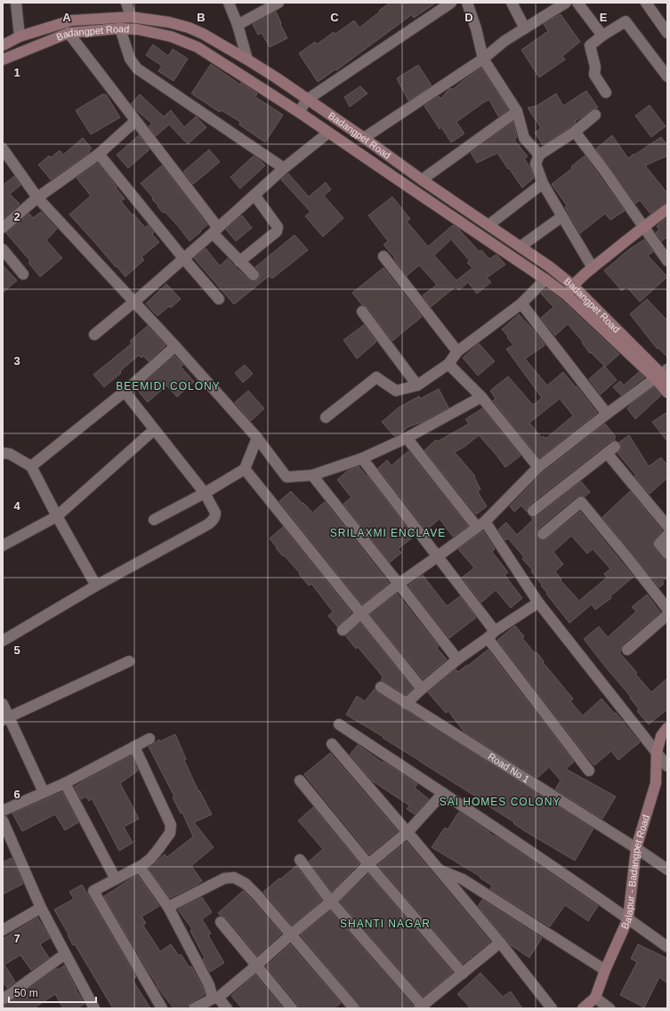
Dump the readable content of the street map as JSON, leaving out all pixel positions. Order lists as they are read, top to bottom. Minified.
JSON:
{"streets":{"main road":["Badangpet Road","Balapur - Badangpet Road"],"street":["Road No 1"]},"crossings":[["Road No 1","Balapur - Badangpet Road"]],"districts":["BEEMIDI COLONY","SRILAXMI ENCLAVE","SAI HOMES COLONY","SHANTI NAGAR"],"scale_bar":"50 m","grid":{"columns":["A","B","C","D","E"],"rows":["1","2","3","4","5","6","7"]}}
